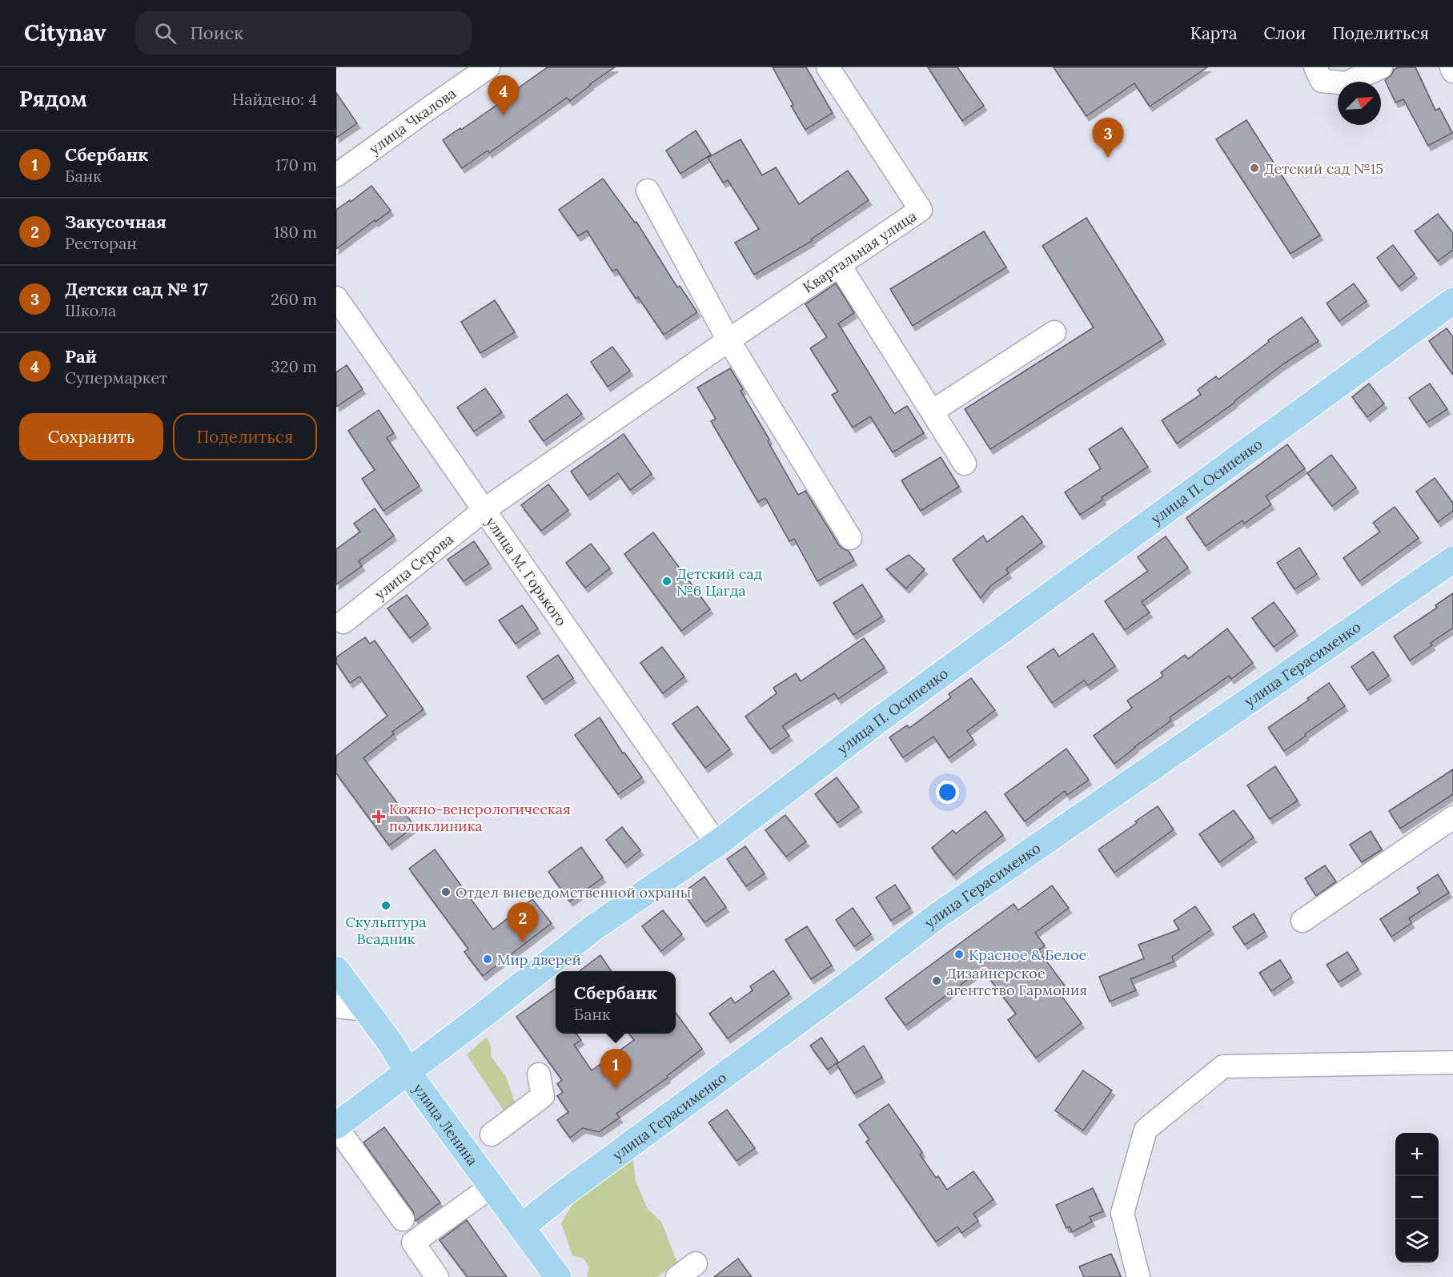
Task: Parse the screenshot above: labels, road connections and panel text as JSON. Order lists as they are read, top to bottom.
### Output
{
  "streets": {
    "main road": ["улица П. Осипенко", "улица Герасименко", "улица Ленина"],
    "street": [
      "улица Чкалова",
      "Квартальная улица",
      "улица Серова",
      "улица М. Горького"
    ]
  },
  "crossings": [
    ["Квартальная улица", "улица Серова"],
    ["Квартальная улица", "улица М. Горького"],
    ["улица П. Осипенко", "улица М. Горького"],
    ["улица П. Осипенко", "улица Ленина"],
    ["улица Серова", "улица М. Горького"],
    ["улица Герасименко", "улица Ленина"]
  ],
  "places": {
    "other": [
      "Детский сад №15",
      "Детский сад №6 Цагда",
      "Отдел вневедомственной охраны",
      "Скульптура Всадник",
      "Красное & Белое",
      "Мир дверей",
      "Дизайнерское агентство Гармония"
    ],
    "health": ["Кожно-венерологическая поликлиника"]
  },
  "north": "top right",
  "page": {
    "header": "Citynav",
    "search": "Поиск",
    "nav": ["Карта", "Слои", "Поделиться"],
    "heading": ["Рядом", "Найдено: 4"],
    "pins": [
      "4",
      "3",
      "2",
      "1"
    ],
    "list": [
      {
        "mark": "1",
        "name": "Сбербанк",
        "note": "Банк",
        "value": "170 m"
      },
      {
        "mark": "2",
        "name": "Закусoчная",
        "note": "Ресторан",
        "value": "180 m"
      },
      {
        "mark": "3",
        "name": "Детски сад № 17",
        "note": "Школа",
        "value": "260 m"
      },
      {
        "mark": "4",
        "name": "Рай",
        "note": "Супермаркет",
        "value": "320 m"
      }
    ],
    "buttons": ["Сохранить", "Поделиться"],
    "popup": ["Сбербанк", "Банк"],
    "map_buttons": ["+", "−"]
  }
}
